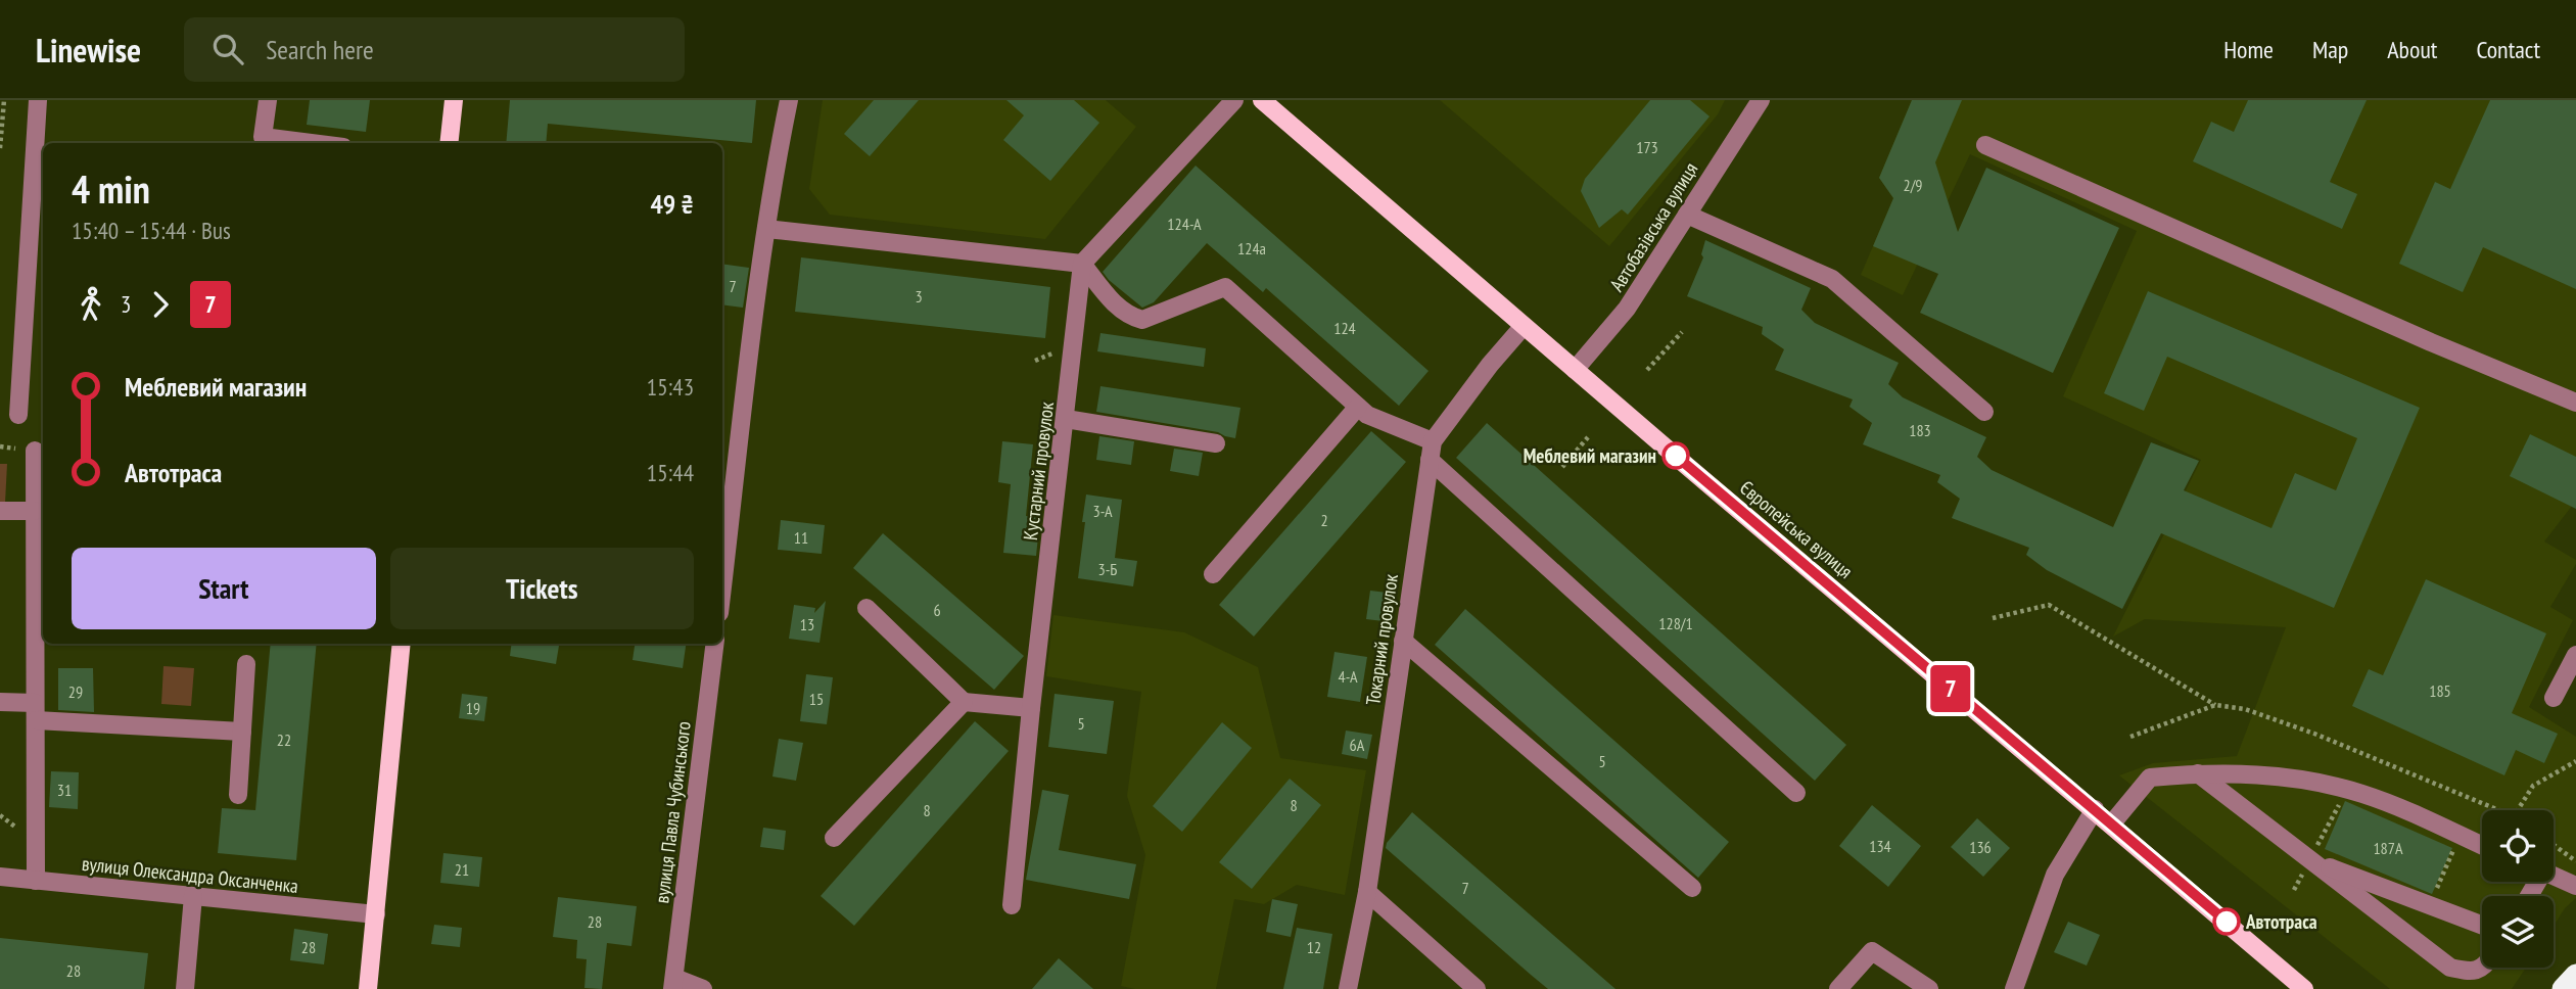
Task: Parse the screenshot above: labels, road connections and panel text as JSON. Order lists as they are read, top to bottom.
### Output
{
  "streets": {
    "main road": ["Європейська вулиця"],
    "street": [
      "Автобазівська вулиця",
      "Кустарний провулок",
      "Токарний провулок",
      "вулиця Павла Чубинського",
      "вулиця Олександра Оксанченка"
    ]
  },
  "crossings": [
    ["Автобазівська вулиця", "Європейська вулиця"],
    ["Європейська вулиця", "Токарний провулок"]
  ],
  "places": ["Меблевий магазин", "Автотраса"],
  "lines": ["bus line 7"],
  "house_numbers": [
    "173",
    "2/9",
    "124-А",
    "124а",
    "7",
    "3",
    "124",
    "183",
    "3-А",
    "2",
    "11",
    "3-Б",
    "6",
    "128/1",
    "13",
    "4-А",
    "185",
    "29",
    "15",
    "19",
    "5",
    "22",
    "6А",
    "5",
    "31",
    "8",
    "8",
    "134",
    "136",
    "187А",
    "21",
    "7",
    "28",
    "28",
    "12",
    "28"
  ],
  "page": {
    "header": "Linewise",
    "search": "Search here",
    "nav": [
      "Home",
      "Map",
      "About",
      "Contact"
    ],
    "on_map": "7",
    "heading": ["4 min", "15:40 – 15:44 · Bus", "49 ₴"],
    "legs": ["3", "7"],
    "list": [
      {
        "name": "Меблевий магазин",
        "value": "15:43"
      },
      {
        "name": "Автотраса",
        "value": "15:44"
      }
    ],
    "buttons": ["Start", "Tickets"]
  }
}
